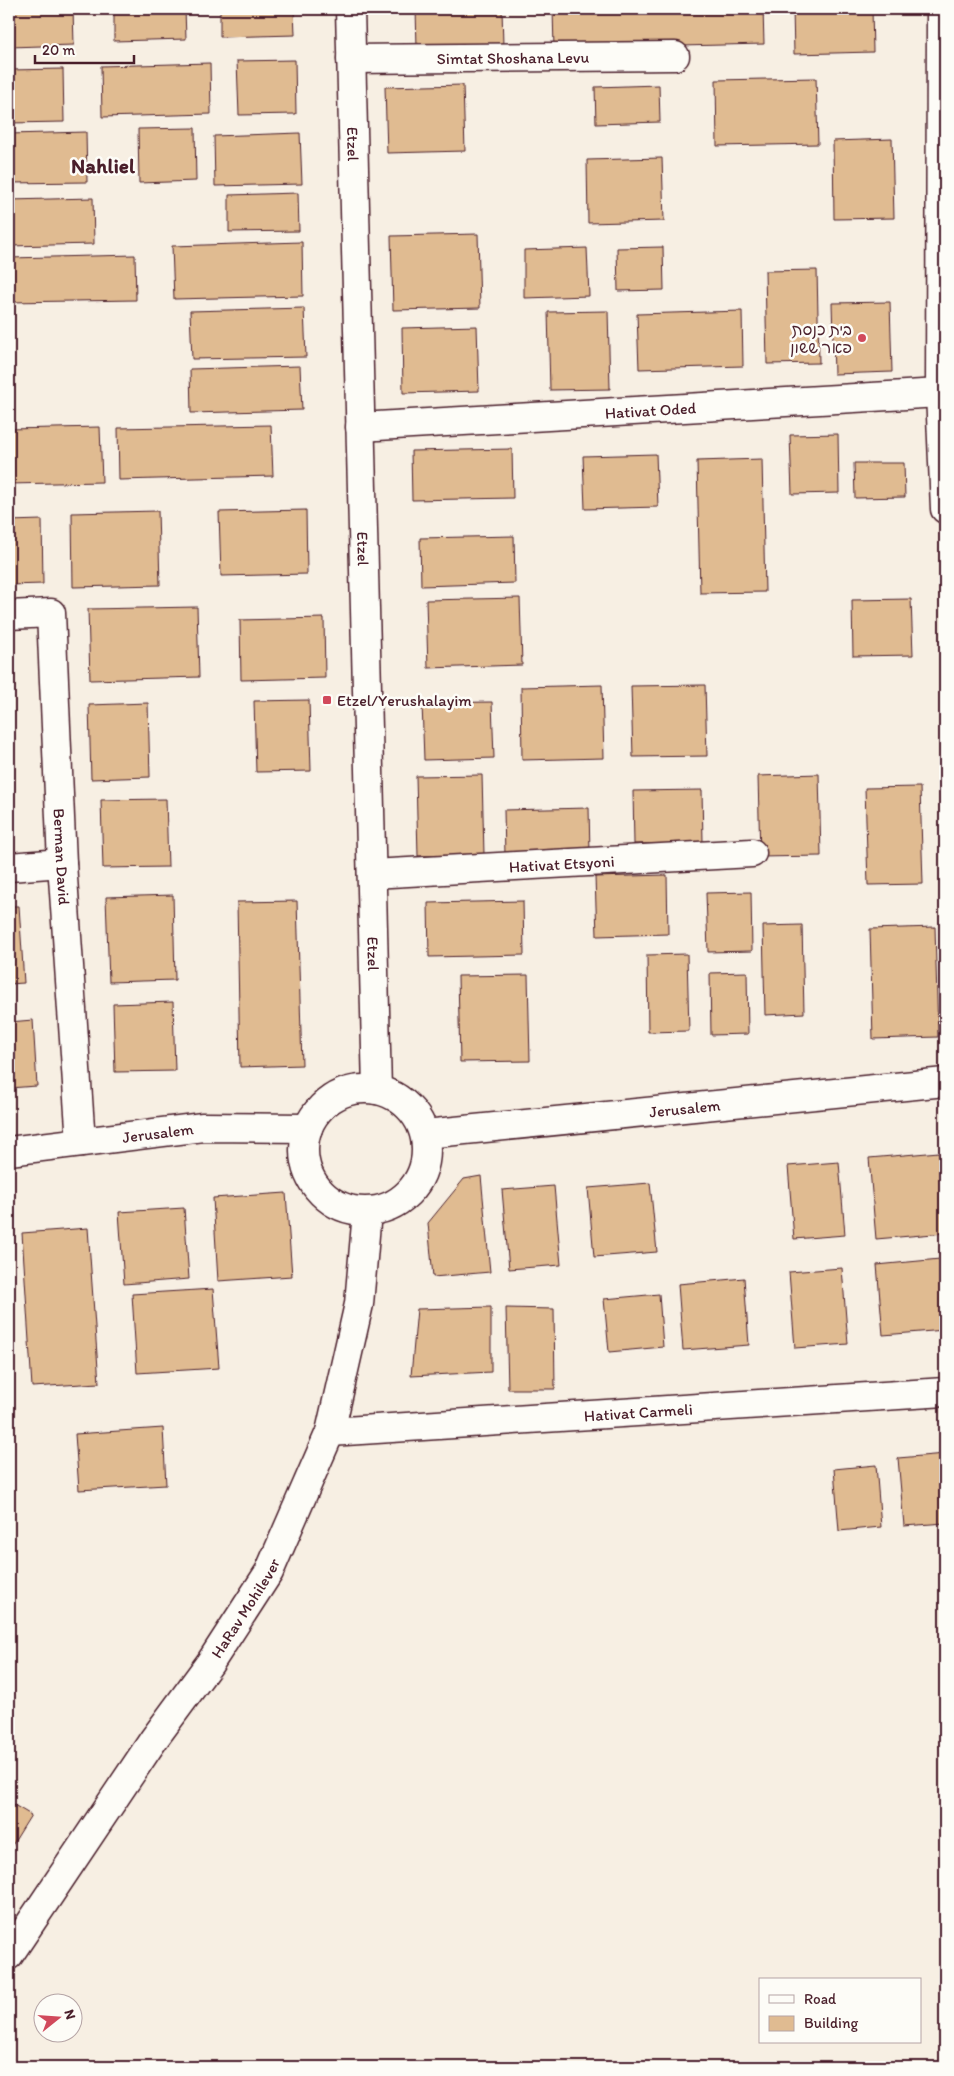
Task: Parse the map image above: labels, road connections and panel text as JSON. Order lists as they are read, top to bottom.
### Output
{
  "streets": {
    "street": [
      "Simtat Shoshana Levu",
      "Etzel",
      "Hativat Oded",
      "Berman David",
      "Hativat Etsyoni",
      "Jerusalem",
      "Hativat Carmeli",
      "HaRav Mohilever"
    ]
  },
  "crossings": [
    ["Simtat Shoshana Levu", "Etzel"],
    ["Etzel", "Hativat Oded"],
    ["Etzel", "Hativat Etsyoni"],
    ["Etzel", "Jerusalem"],
    ["Etzel", "HaRav Mohilever"],
    ["Berman David", "Jerusalem"],
    ["Jerusalem", "HaRav Mohilever"],
    ["Hativat Carmeli", "HaRav Mohilever"]
  ],
  "districts": ["Nahliel"],
  "places": {
    "other": ["בית כנסת פאר ששון"],
    "transit": ["Etzel/Yerushalayim"]
  },
  "legend": ["Road", "Building"],
  "scale_bar": "20 m",
  "north": "right"
}
